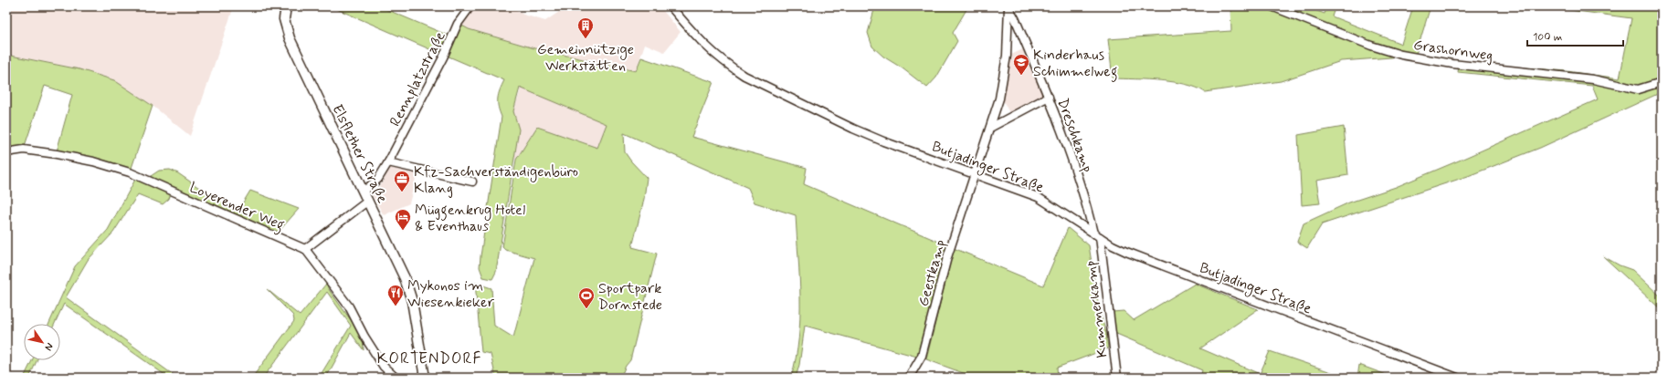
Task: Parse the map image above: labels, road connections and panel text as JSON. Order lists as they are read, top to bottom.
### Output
{
  "streets": {
    "main road": ["Elsflether Straße"],
    "street": [
      "Grashornweg",
      "Rennplatzstraße",
      "Dreschkamp",
      "Butjadinger Straße",
      "Loyerender Weg",
      "Geestkamp",
      "Kummerkamp"
    ]
  },
  "crossings": [
    ["Rennplatzstraße", "Elsflether Straße"],
    ["Dreschkamp", "Butjadinger Straße"],
    ["Dreschkamp", "Geestkamp"],
    ["Dreschkamp", "Kummerkamp"],
    ["Butjadinger Straße", "Geestkamp"],
    ["Butjadinger Straße", "Kummerkamp"]
  ],
  "districts": ["KORTENDORF"],
  "places": {
    "building": ["Gemeinnützige Werkstätten"],
    "school or university": ["Kinderhaus Schimmelweg"],
    "office": ["Kfz-Sachverständigenbüro Klang"],
    "hotel": ["Müggenkrug Hotel & Eventhaus"],
    "restaurant": ["Mykonos im Wiesenkieker"],
    "sports": ["Sportpark Dornstede"]
  },
  "scale_bar": "100 m",
  "north": "bottom right"
}
